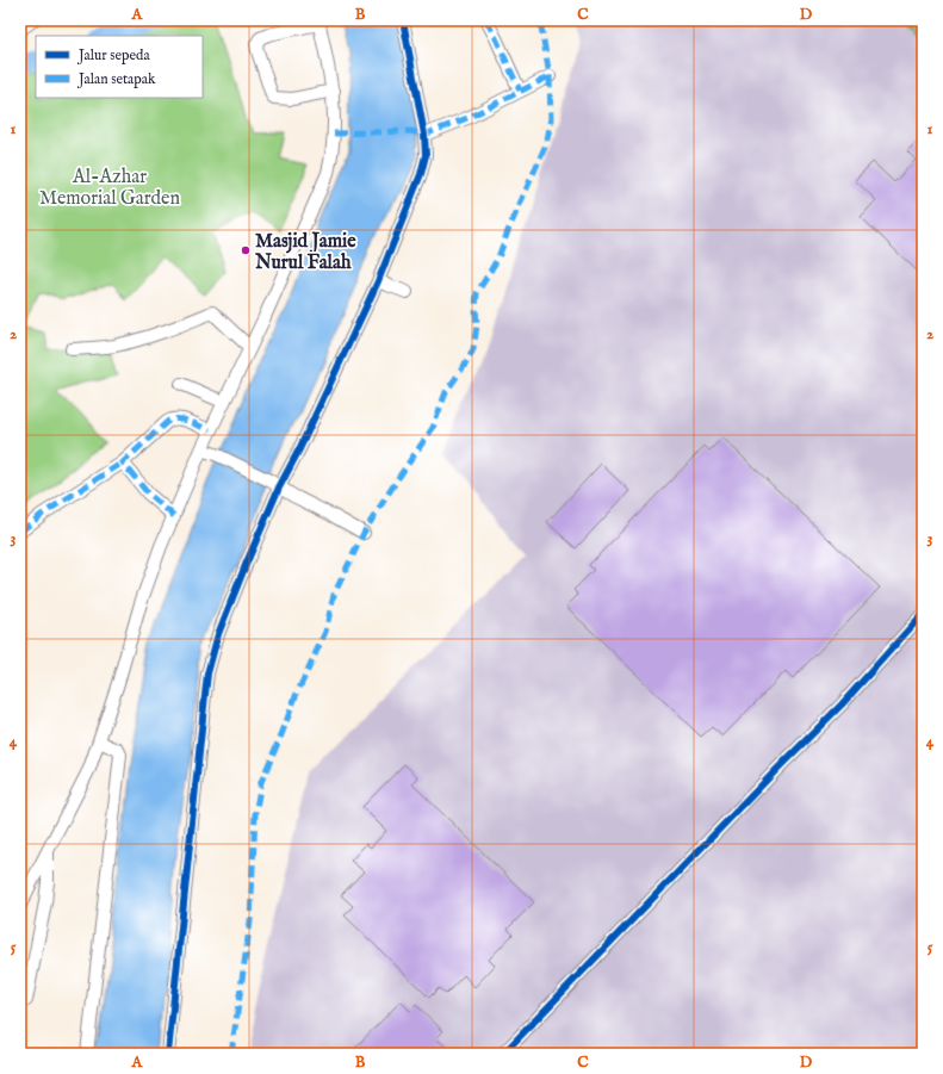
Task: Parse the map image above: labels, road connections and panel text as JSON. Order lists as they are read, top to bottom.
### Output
{
  "parks": ["Al-Azhar Memorial Garden"],
  "places": ["Masjid Jamie Nurul Falah"],
  "legend": ["Jalur sepeda", "Jalan setapak"],
  "grid": {
    "columns": [
      "A",
      "B",
      "C",
      "D"
    ],
    "rows": [
      "1",
      "2",
      "3",
      "4",
      "5"
    ]
  }
}
